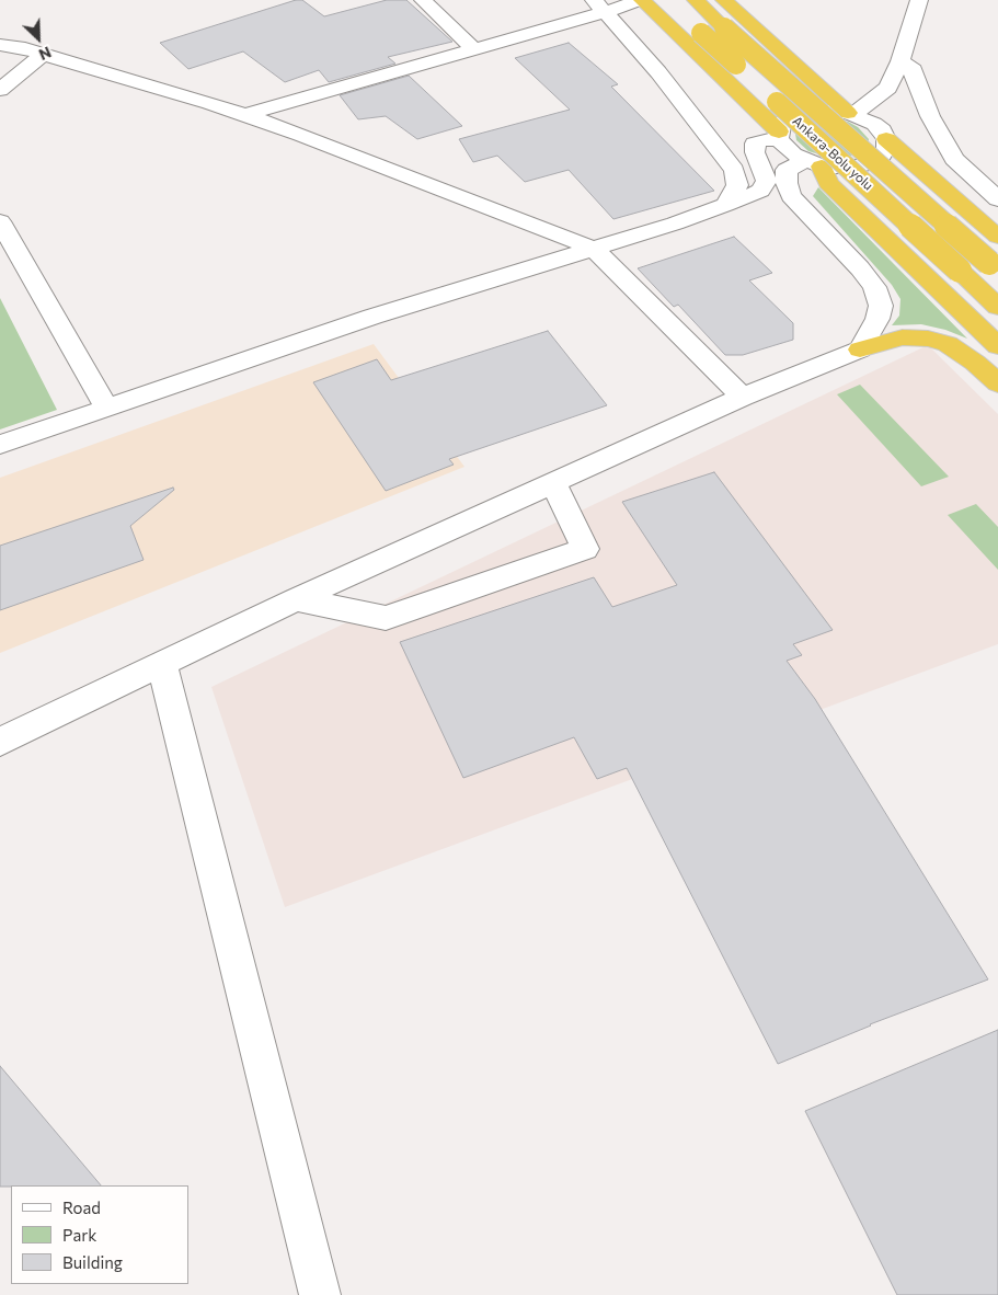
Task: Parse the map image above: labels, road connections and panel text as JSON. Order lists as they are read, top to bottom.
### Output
{
  "streets": {
    "highway": ["Ankara-Bolu yolu"]
  },
  "legend": ["Road", "Park", "Building"],
  "north": "bottom right"
}
